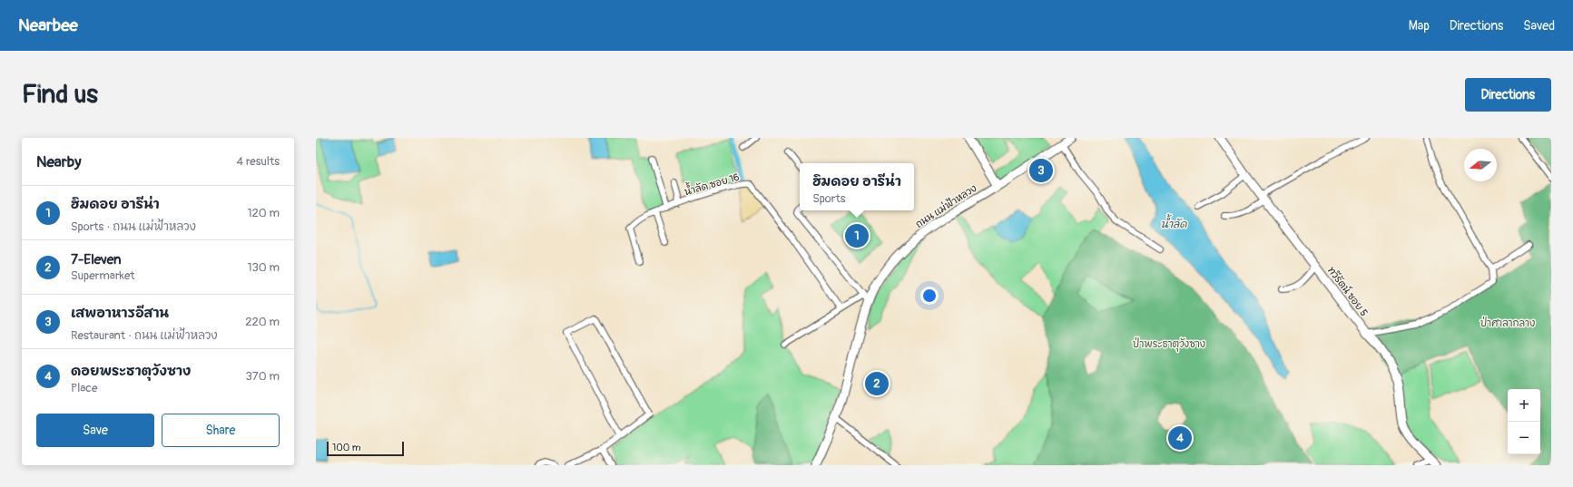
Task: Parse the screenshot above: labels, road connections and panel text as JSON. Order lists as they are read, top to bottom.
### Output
{
  "streets": {
    "street": ["น้ำลัด ซอย 16", "ถนน แม่ฟ้าหลวง", "ทวีรัตน์ ซอย 5"]
  },
  "water": ["น้ำลัด"],
  "parks": ["ป่าศาลากลาง", "ป่าพระธาตุวังซาง"],
  "scale_bar": "100 m",
  "north": "left",
  "page": {
    "header": "Nearbee",
    "nav": ["Map", "Directions", "Saved"],
    "buttons": [
      "Directions",
      ["Save", "Share"]
    ],
    "title": "Find us",
    "heading": ["Nearby", "4 results"],
    "pins": [
      "3",
      "1",
      "2",
      "4"
    ],
    "popup": ["ฮิมดอย อารีน่า", "Sports"],
    "list": [
      {
        "mark": "1",
        "name": "ฮิมดอย อารีน่า",
        "note": "Sports · ถนน แม่ฟ้าหลวง",
        "value": "120 m"
      },
      {
        "mark": "2",
        "name": "7-Eleven",
        "note": "Supermarket",
        "value": "130 m"
      },
      {
        "mark": "3",
        "name": "เสพอาหารอีสาน",
        "note": "Restaurant · ถนน แม่ฟ้าหลวง",
        "value": "220 m"
      },
      {
        "mark": "4",
        "name": "ดอยพระธาตุวังซาง",
        "note": "Place",
        "value": "370 m"
      }
    ],
    "map_buttons": ["+", "−"],
    "scale": "100 m"
  }
}
